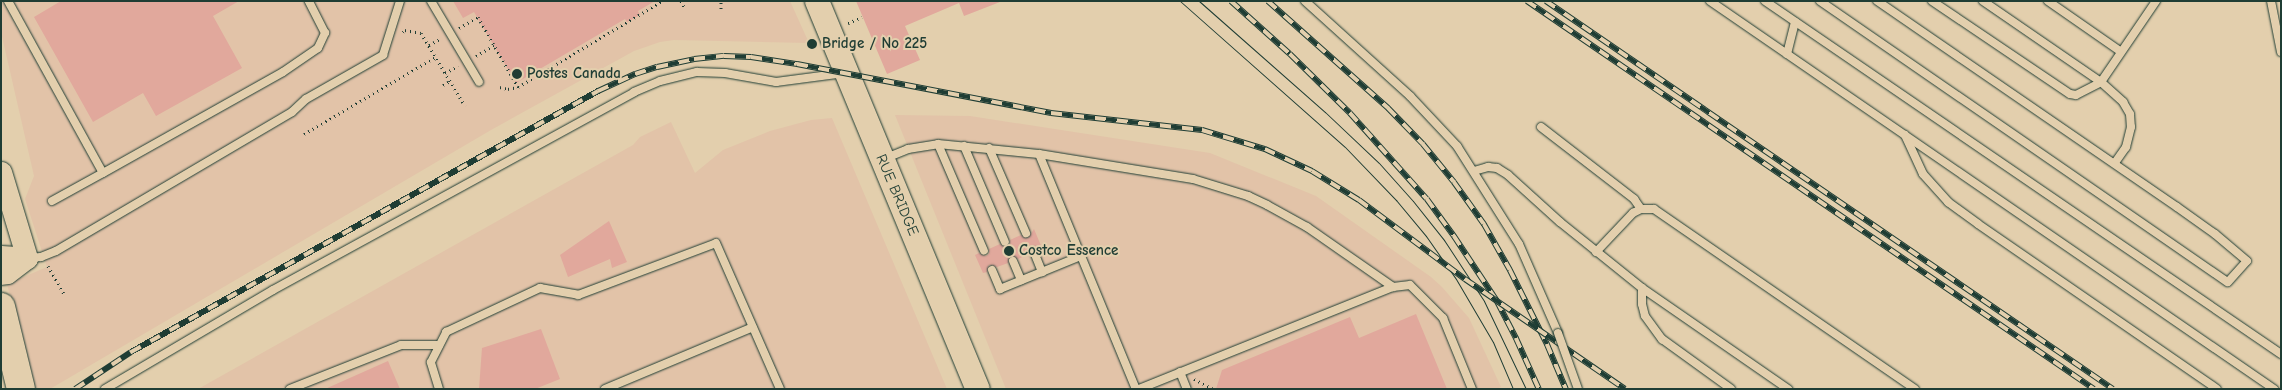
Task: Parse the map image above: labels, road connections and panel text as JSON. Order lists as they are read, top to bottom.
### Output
{
  "streets": {
    "main road": ["RUE BRIDGE"]
  },
  "places": ["Bridge / No 225", "Postes Canada", "Costco Essence"]
}
